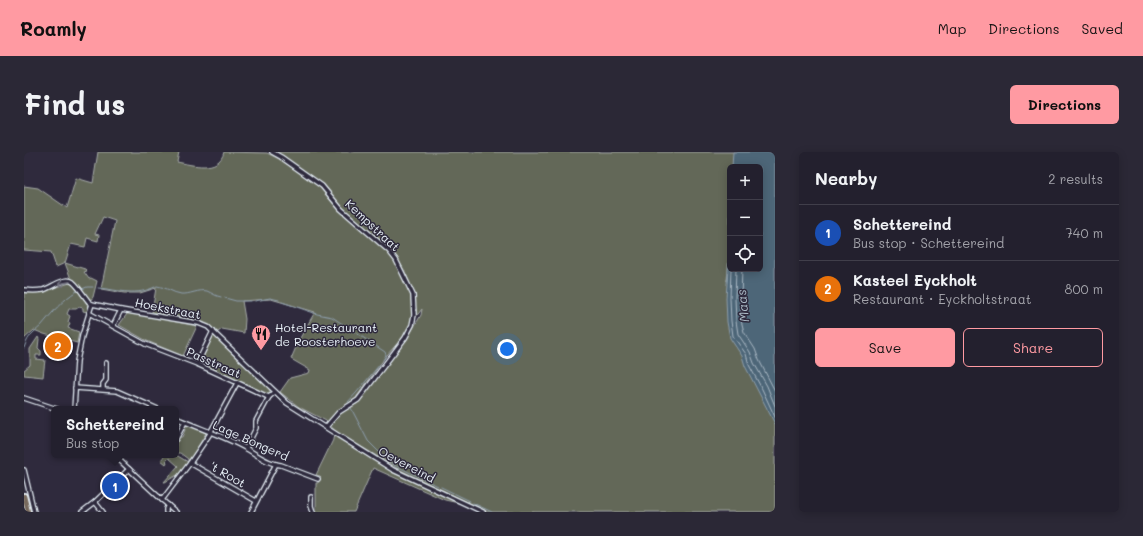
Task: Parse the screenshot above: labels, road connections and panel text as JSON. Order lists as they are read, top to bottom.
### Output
{
  "streets": {
    "street": [
      "Kempstraat",
      "Hoekstraat",
      "Passtraat",
      "Lage Bongerd",
      "Oevereind",
      "'t Root"
    ]
  },
  "crossings": [
    ["Kempstraat", "Oevereind"],
    ["Hoekstraat", "Passtraat"]
  ],
  "water": ["Maas"],
  "places": {
    "restaurant": ["Hotel-Restaurant de Roosterhoeve"]
  },
  "page": {
    "header": "Roamly",
    "nav": ["Map", "Directions", "Saved"],
    "buttons": [
      "Directions",
      ["Save", "Share"]
    ],
    "title": "Find us",
    "heading": ["Nearby", "2 results"],
    "map_buttons": ["+", "−"],
    "list": [
      {
        "mark": "1",
        "name": "Schettereind",
        "note": "Bus stop · Schettereind",
        "value": "740 m"
      },
      {
        "mark": "2",
        "name": "Kasteel Eyckholt",
        "note": "Restaurant · Eyckholtstraat",
        "value": "800 m"
      }
    ],
    "pins": ["2", "1"],
    "popup": ["Schettereind", "Bus stop"]
  }
}
